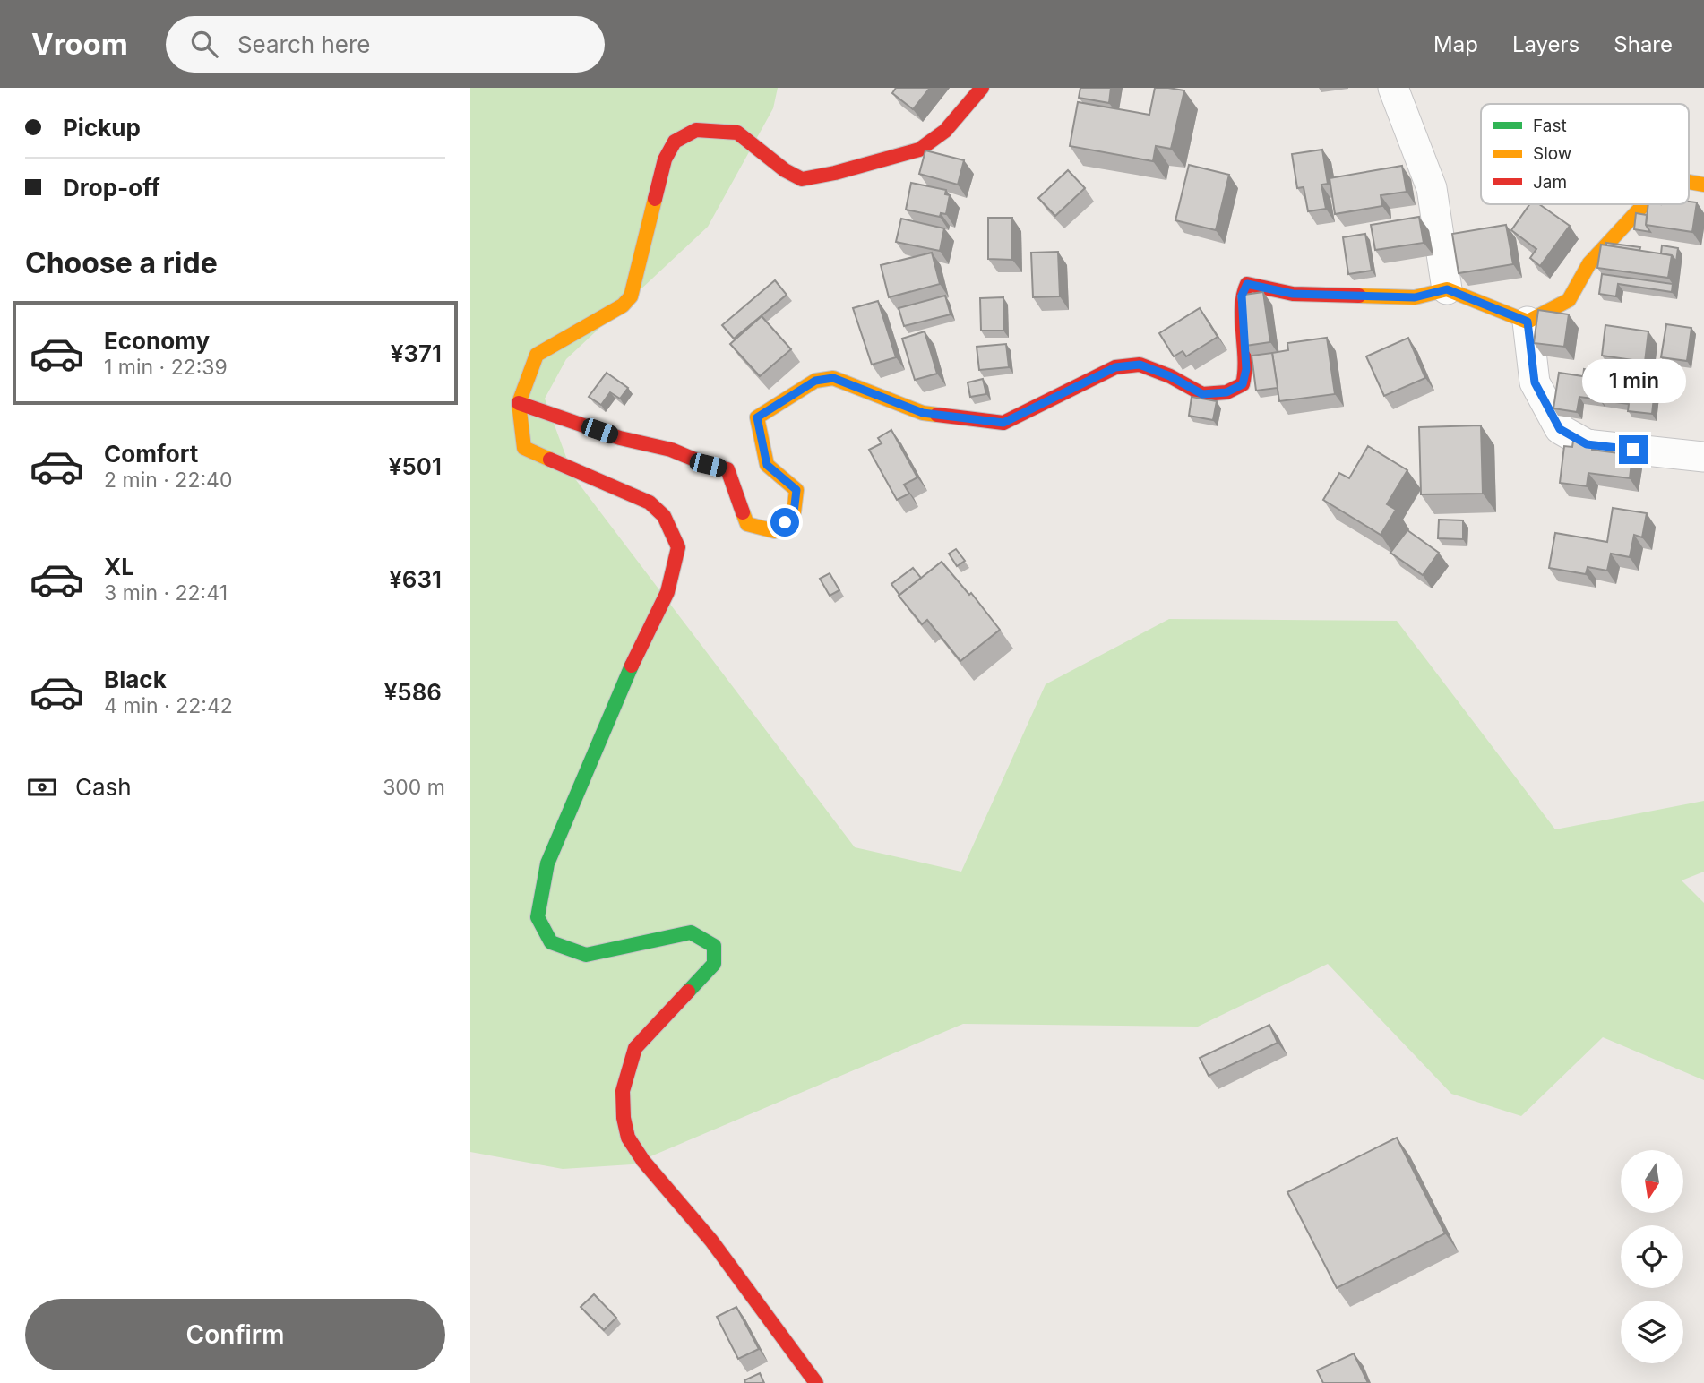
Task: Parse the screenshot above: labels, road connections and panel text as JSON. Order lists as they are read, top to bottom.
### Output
{
  "legend": ["Fast", "Slow", "Jam"],
  "north": "bottom",
  "page": {
    "header": "Vroom",
    "search": "Search here",
    "nav": ["Map", "Layers", "Share"],
    "banner": ["Pickup", "Drop-off"],
    "heading": "Choose a ride",
    "list": [
      {
        "name": "Economy",
        "note": "1 min · 22:39",
        "value": "¥371"
      },
      {
        "name": "Comfort",
        "note": "2 min · 22:40",
        "value": "¥501"
      },
      {
        "name": "XL",
        "note": "3 min · 22:41",
        "value": "¥631"
      },
      {
        "name": "Black",
        "note": "4 min · 22:42",
        "value": "¥586"
      }
    ],
    "bubble": "1 min",
    "pay": ["Cash", "300 m"],
    "buttons": "Confirm"
  }
}
